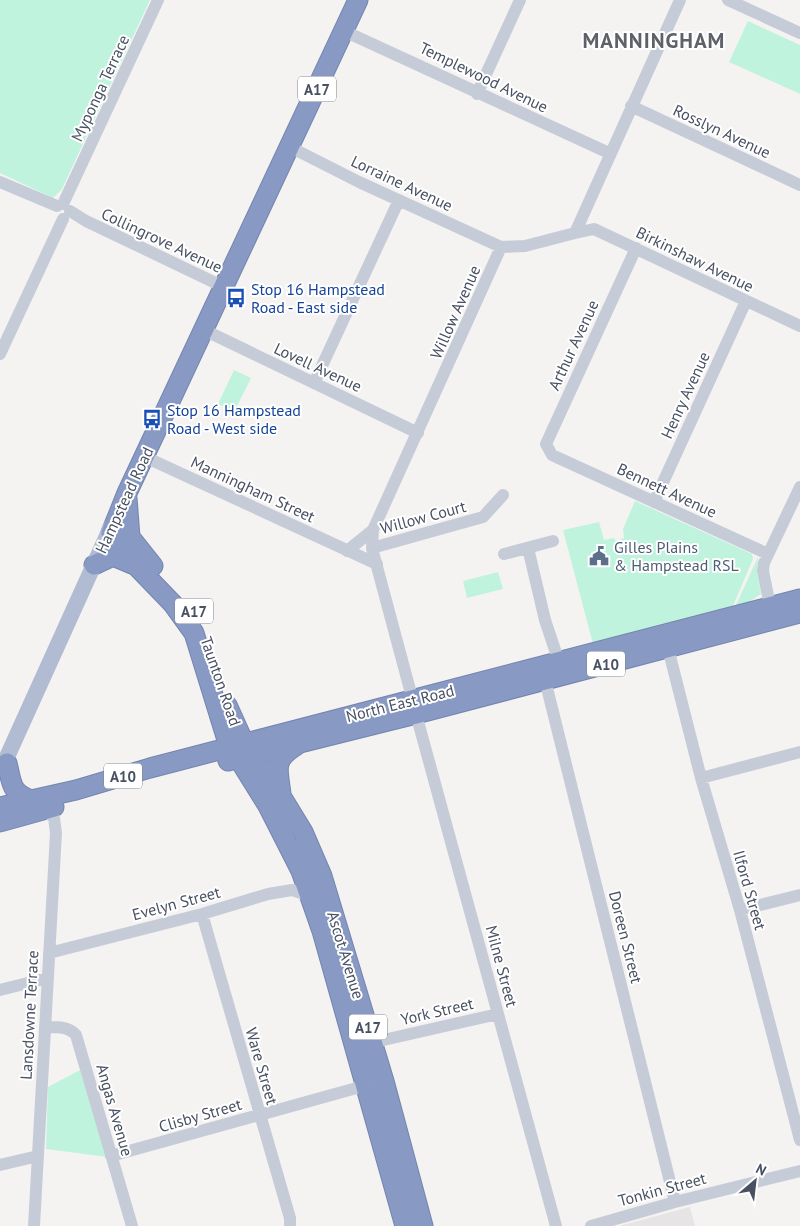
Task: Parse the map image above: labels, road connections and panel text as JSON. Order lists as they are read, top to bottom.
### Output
{
  "streets": {
    "highway": [
      "A17",
      "Hampstead Road",
      "A10",
      "Taunton Road",
      "North East Road",
      "Ascot Avenue"
    ],
    "street": [
      "Templewood Avenue",
      "Myponga Terrace",
      "Rosslyn Avenue",
      "Lorraine Avenue",
      "Collingrove Avenue",
      "Birkinshaw Avenue",
      "Willow Avenue",
      "Arthur Avenue",
      "Lovell Avenue",
      "Henry Avenue",
      "Manningham Street",
      "Bennett Avenue",
      "Willow Court",
      "Ilford Street",
      "Evelyn Street",
      "Doreen Street",
      "Milne Street",
      "York Street",
      "Lansdowne Terrace",
      "Ware Street",
      "Angas Avenue",
      "Clisby Street",
      "Tonkin Street"
    ]
  },
  "crossings": [
    ["Templewood Avenue", "Hampstead Road"],
    ["Myponga Terrace", "Collingrove Avenue"],
    ["Lorraine Avenue", "Willow Avenue"],
    ["Lorraine Avenue", "Hampstead Road"],
    ["Collingrove Avenue", "Hampstead Road"],
    ["Birkinshaw Avenue", "Arthur Avenue"],
    ["Birkinshaw Avenue", "Henry Avenue"],
    ["Willow Avenue", "Lovell Avenue"],
    ["Willow Avenue", "Manningham Street"],
    ["Willow Avenue", "Willow Court"],
    ["Willow Avenue", "North East Road"],
    ["Willow Avenue", "Milne Street"],
    ["Arthur Avenue", "Bennett Avenue"],
    ["Lovell Avenue", "Hampstead Road"],
    ["Henry Avenue", "Bennett Avenue"],
    ["Manningham Street", "Hampstead Road"],
    ["Hampstead Road", "Taunton Road"],
    ["Taunton Road", "North East Road"],
    ["Taunton Road", "Ascot Avenue"],
    ["North East Road", "Ilford Street"],
    ["North East Road", "Doreen Street"],
    ["North East Road", "Ascot Avenue"],
    ["North East Road", "Milne Street"],
    ["North East Road", "Lansdowne Terrace"],
    ["Evelyn Street", "Ascot Avenue"],
    ["Evelyn Street", "Lansdowne Terrace"],
    ["Evelyn Street", "Ware Street"],
    ["Doreen Street", "Tonkin Street"],
    ["Ascot Avenue", "York Street"],
    ["Ascot Avenue", "Clisby Street"],
    ["Milne Street", "York Street"],
    ["Lansdowne Terrace", "Angas Avenue"],
    ["Ware Street", "Clisby Street"],
    ["Angas Avenue", "Clisby Street"]
  ],
  "districts": ["MANNINGHAM"],
  "places": {
    "bus stop": ["Stop 16 Hampstead Road - East side", "Stop 16 Hampstead Road - West side"],
    "public building": ["Gilles Plains & Hampstead RSL"]
  },
  "north": "top right"
}
